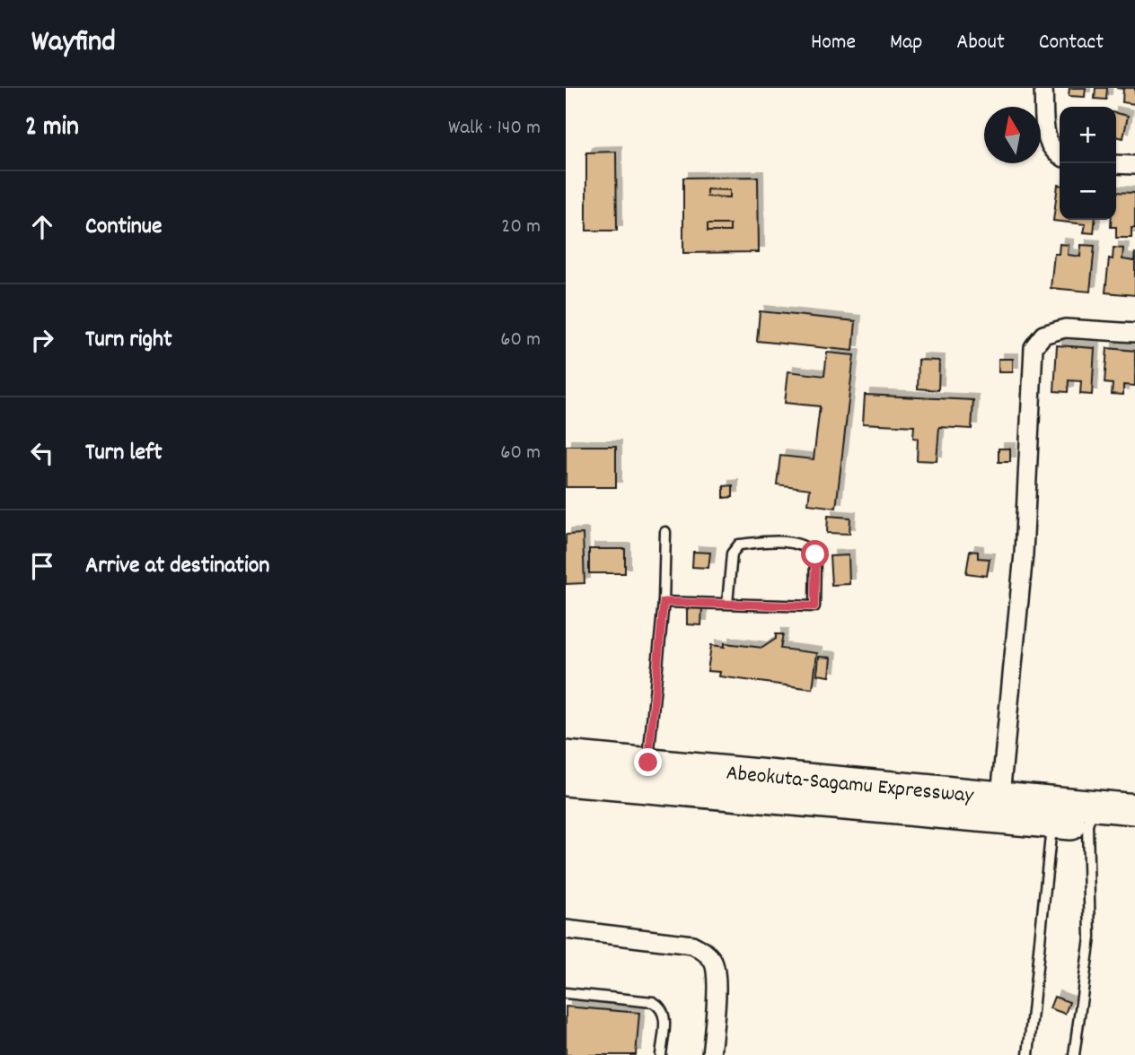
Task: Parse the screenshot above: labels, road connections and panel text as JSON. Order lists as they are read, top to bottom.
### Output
{
  "streets": {
    "highway": ["Abeokuta-Sagamu Expressway"]
  },
  "north": "top",
  "page": {
    "header": "Wayfind",
    "nav": [
      "Home",
      "Map",
      "About",
      "Contact"
    ],
    "heading": ["2 min", "Walk · 140 m"],
    "map_buttons": ["+", "−"],
    "list": [
      ["Continue", "20 m"],
      ["Turn right", "60 m"],
      ["Turn left", "60 m"],
      "Arrive at destination"
    ]
  }
}
